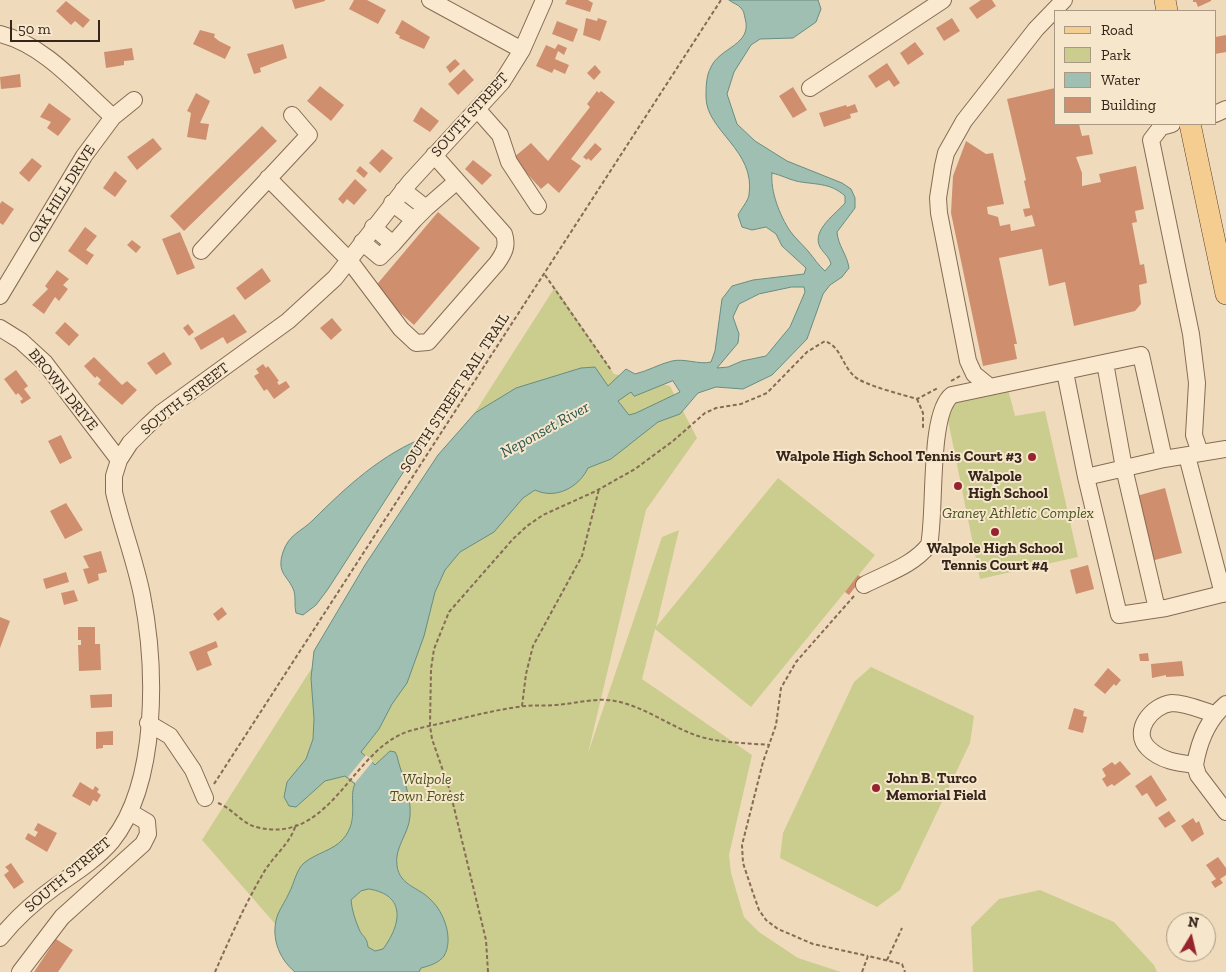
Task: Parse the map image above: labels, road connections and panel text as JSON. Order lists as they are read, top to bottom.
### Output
{
  "streets": {
    "street": ["SOUTH STREET", "OAK HILL DRIVE", "BROWN DRIVE"],
    "path": ["SOUTH STREET RAIL TRAIL"]
  },
  "crossings": [
    ["SOUTH STREET", "BROWN DRIVE"]
  ],
  "water": ["Neponset River"],
  "parks": ["Graney Athletic Complex", "Walpole Town Forest"],
  "places": [
    "Walpole High School Tennis Court #3",
    "Walpole High School",
    "Walpole High School Tennis Court #4",
    "John B. Turco Memorial Field"
  ],
  "legend": [
    "Road",
    "Park",
    "Water",
    "Building"
  ],
  "scale_bar": "50 m",
  "north": "top"
}
